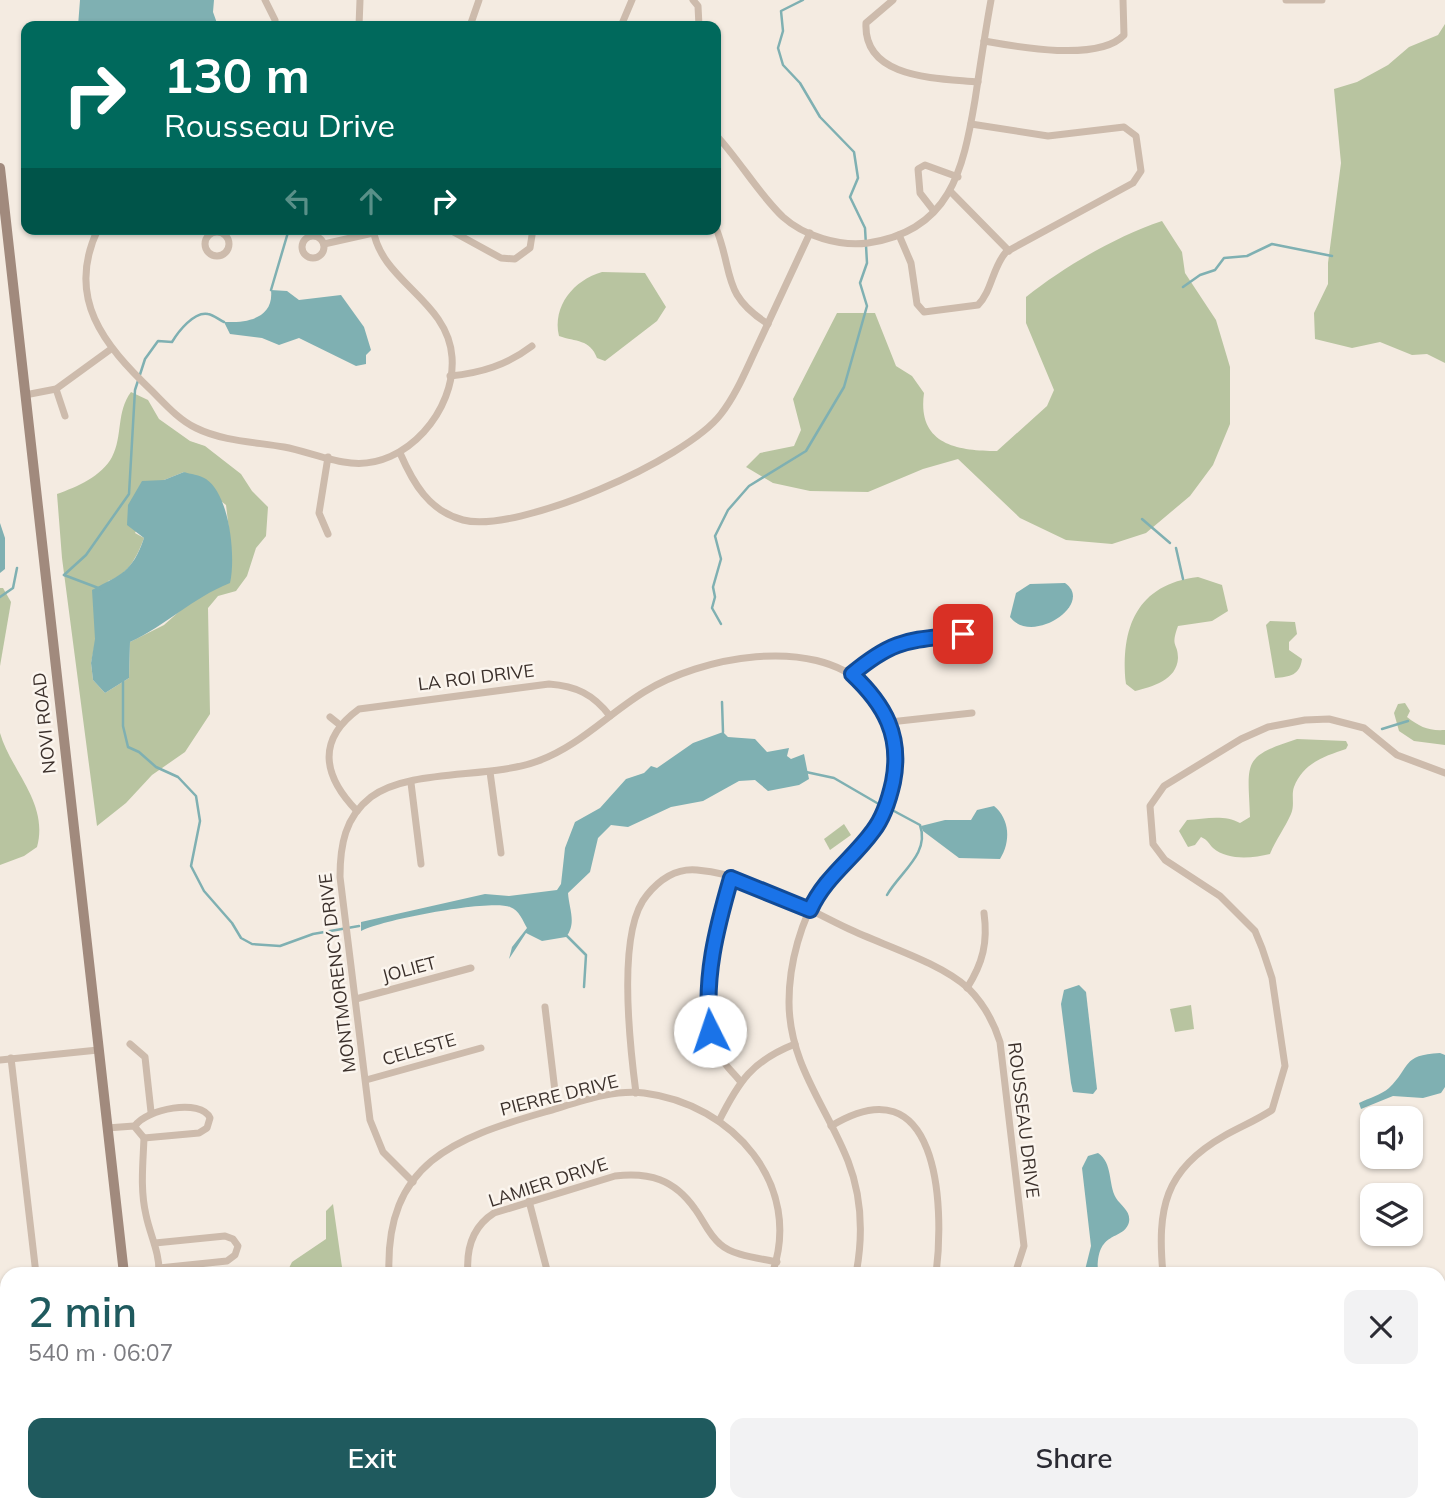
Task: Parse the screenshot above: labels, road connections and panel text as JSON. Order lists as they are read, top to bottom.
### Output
{
  "streets": {
    "main road": ["NOVI ROAD"],
    "street": [
      "LA ROI DRIVE",
      "JOLIET",
      "MONTMORENCY DRIVE",
      "CELESTE",
      "PIERRE DRIVE",
      "ROUSSEAU DRIVE",
      "LAMIER DRIVE"
    ]
  },
  "crossings": [
    ["JOLIET", "MONTMORENCY DRIVE"],
    ["MONTMORENCY DRIVE", "CELESTE"],
    ["MONTMORENCY DRIVE", "PIERRE DRIVE"],
    ["PIERRE DRIVE", "ROUSSEAU DRIVE"],
    ["PIERRE DRIVE", "LAMIER DRIVE"]
  ],
  "page": {
    "turn": ["130 m", "Rousseau Drive"],
    "heading": ["2 min", "540 m · 06:07"],
    "buttons": ["Exit", "Share"]
  }
}
